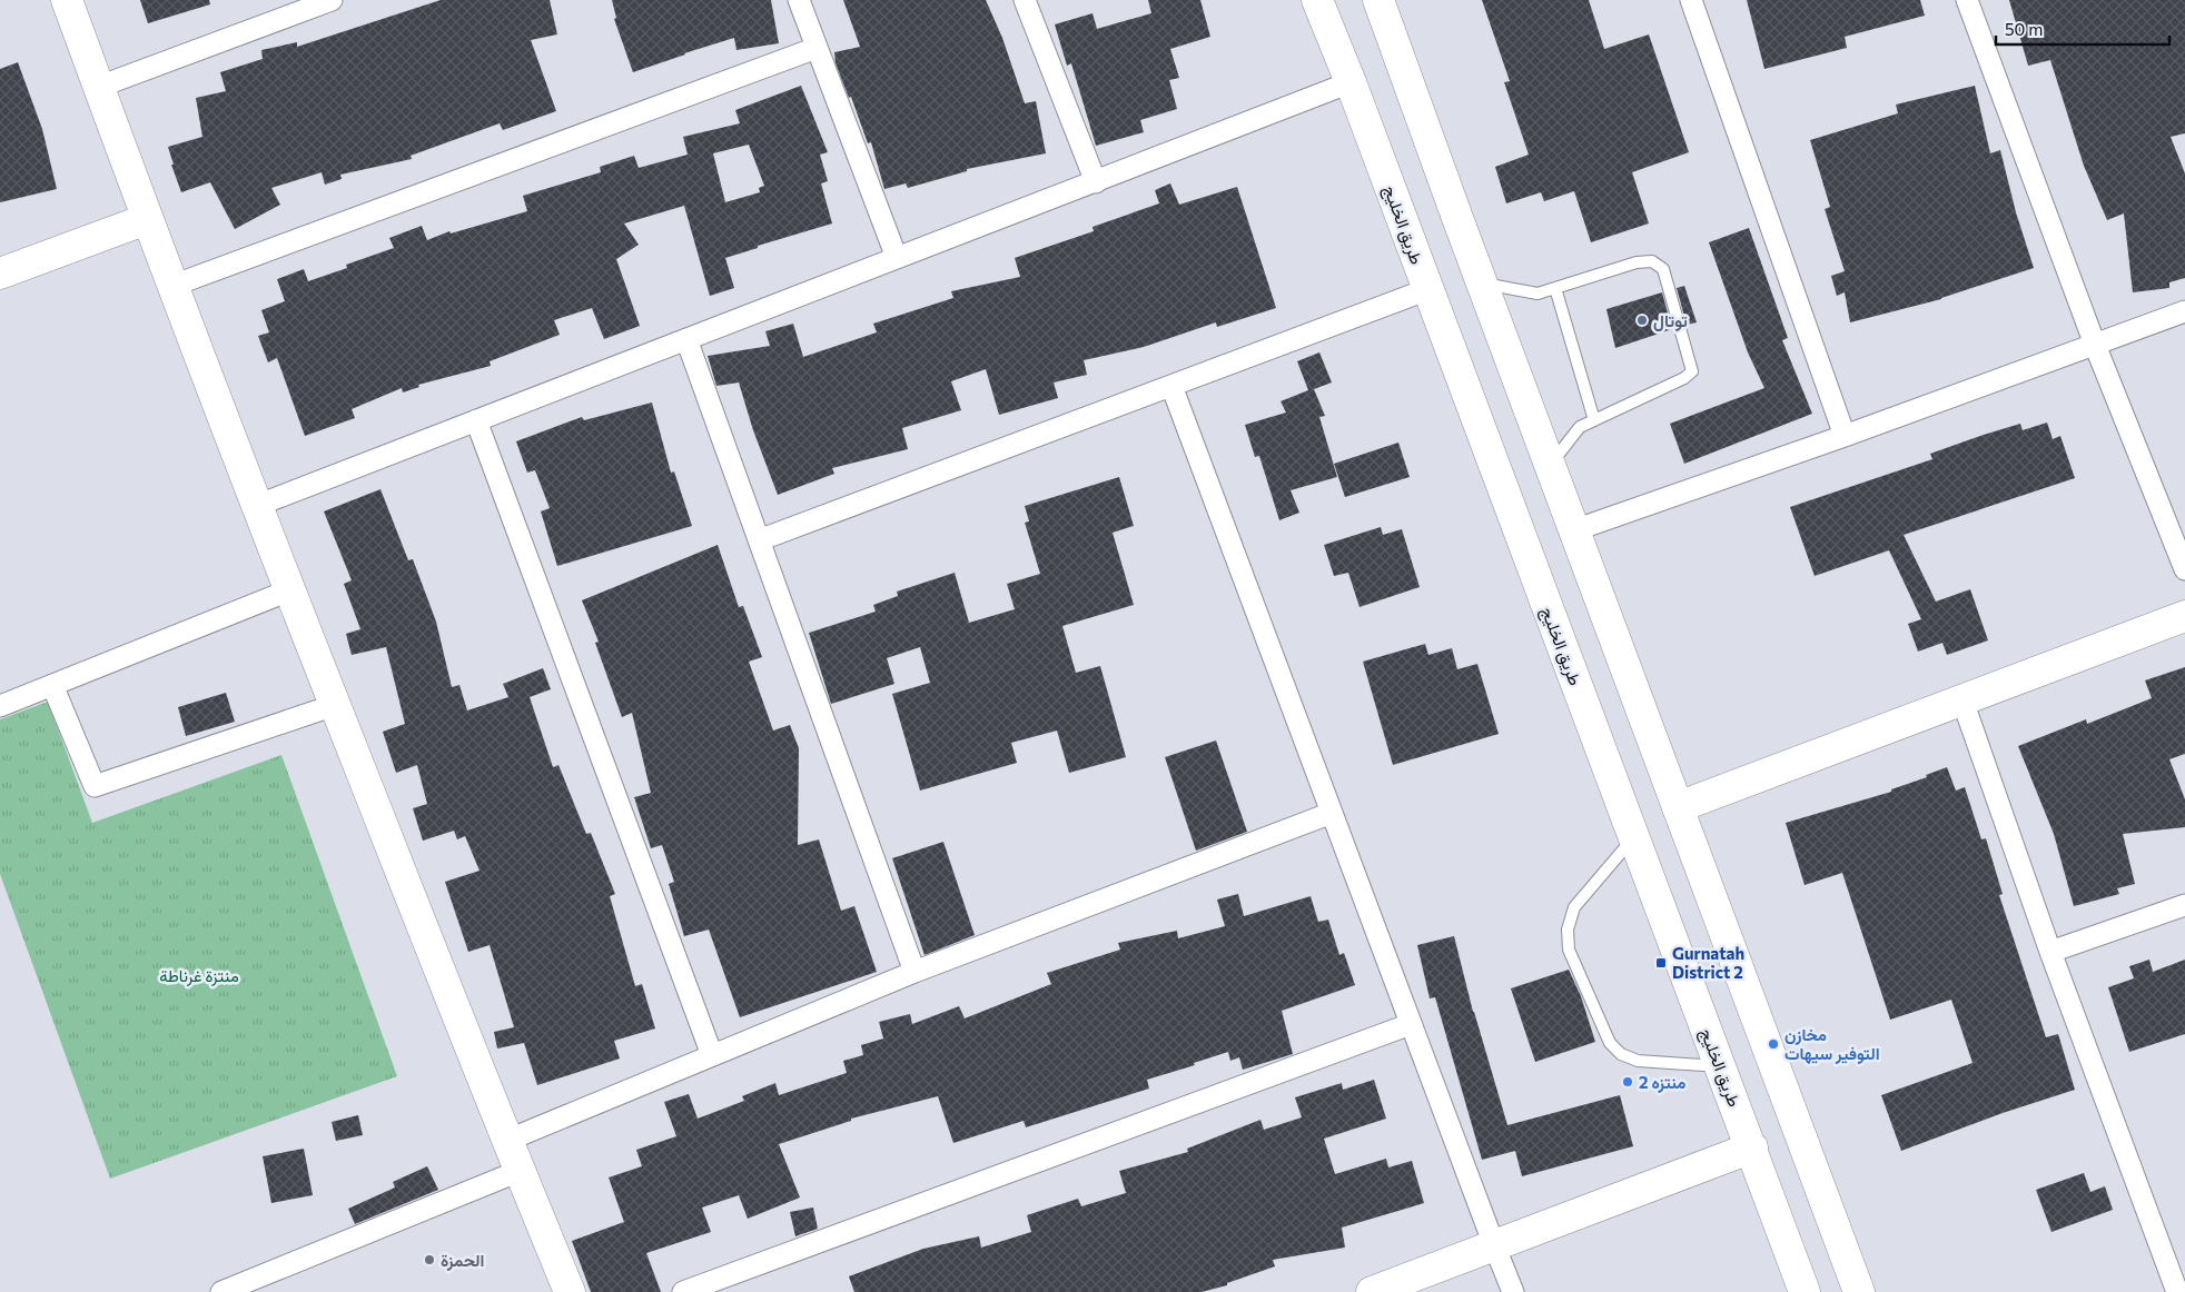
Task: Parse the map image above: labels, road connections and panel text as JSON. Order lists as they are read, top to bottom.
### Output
{
  "streets": {
    "main road": ["طريق الخليج"]
  },
  "parks": ["منتزة غرناطة"],
  "places": {
    "other": [
      "توتال",
      "مخازن التوفير سيهات",
      "منتزه 2",
      "الحمزة"
    ],
    "transit": ["Gurnatah District 2"]
  },
  "scale_bar": "50 m"
}
